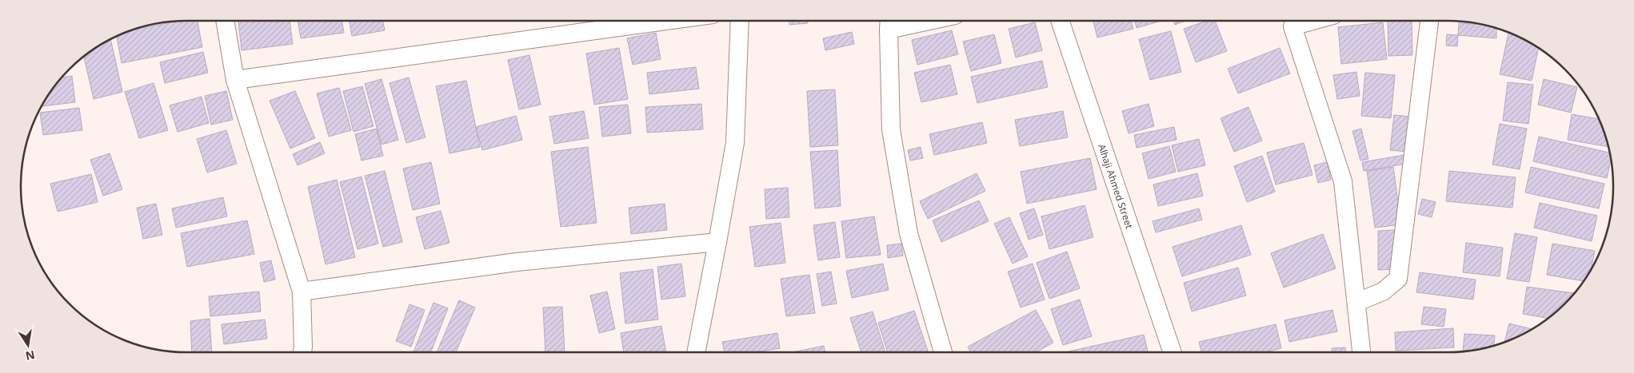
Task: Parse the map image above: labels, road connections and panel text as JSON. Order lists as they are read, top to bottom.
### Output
{
  "streets": {
    "street": ["Alhaji Ahmed Street"]
  },
  "north": "bottom"
}
